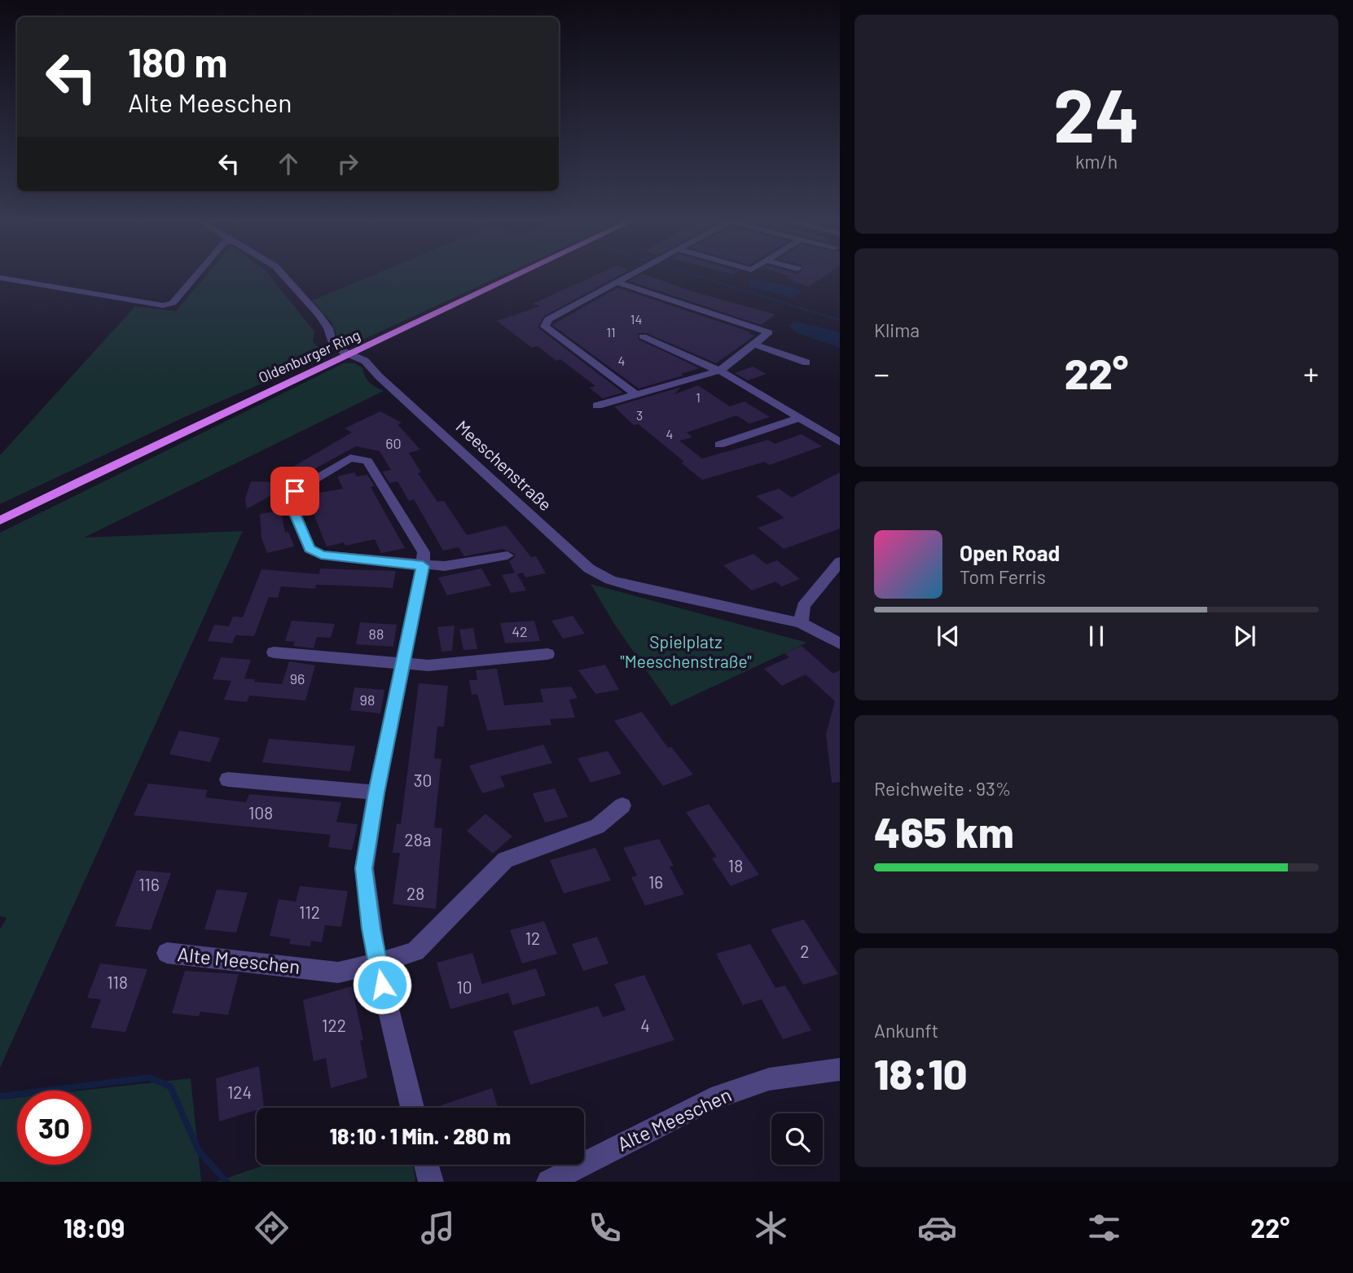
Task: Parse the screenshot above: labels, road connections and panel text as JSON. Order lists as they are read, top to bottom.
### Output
{
  "streets": {
    "main road": ["Oldenburger Ring"],
    "street": ["Meeschenstraße", "Alte Meeschen"]
  },
  "crossings": [
    ["Oldenburger Ring", "Meeschenstraße"]
  ],
  "parks": ["Spielplatz \"Meeschenstraße\""],
  "house_numbers": [
    "14",
    "11",
    "4",
    "1",
    "3",
    "4",
    "60",
    "42",
    "88",
    "96",
    "98",
    "30",
    "108",
    "28a",
    "18",
    "16",
    "116",
    "28",
    "112",
    "12",
    "2",
    "118",
    "10",
    "122",
    "4",
    "124"
  ],
  "page": {
    "tile": [
      ["24", "km/h"],
      "Klima",
      ["Reichweite · 93%", "465 km"],
      ["Ankunft", "18:10"]
    ],
    "turn": ["180 m", "Alte Meeschen"],
    "heat": ["−", "22°", "+"],
    "song": ["Open Road", "Tom Ferris"],
    "limit": "30",
    "trip": "18:10 · 1 Min. · 280 m",
    "tabs": ["18:09", "22°"]
  }
}
